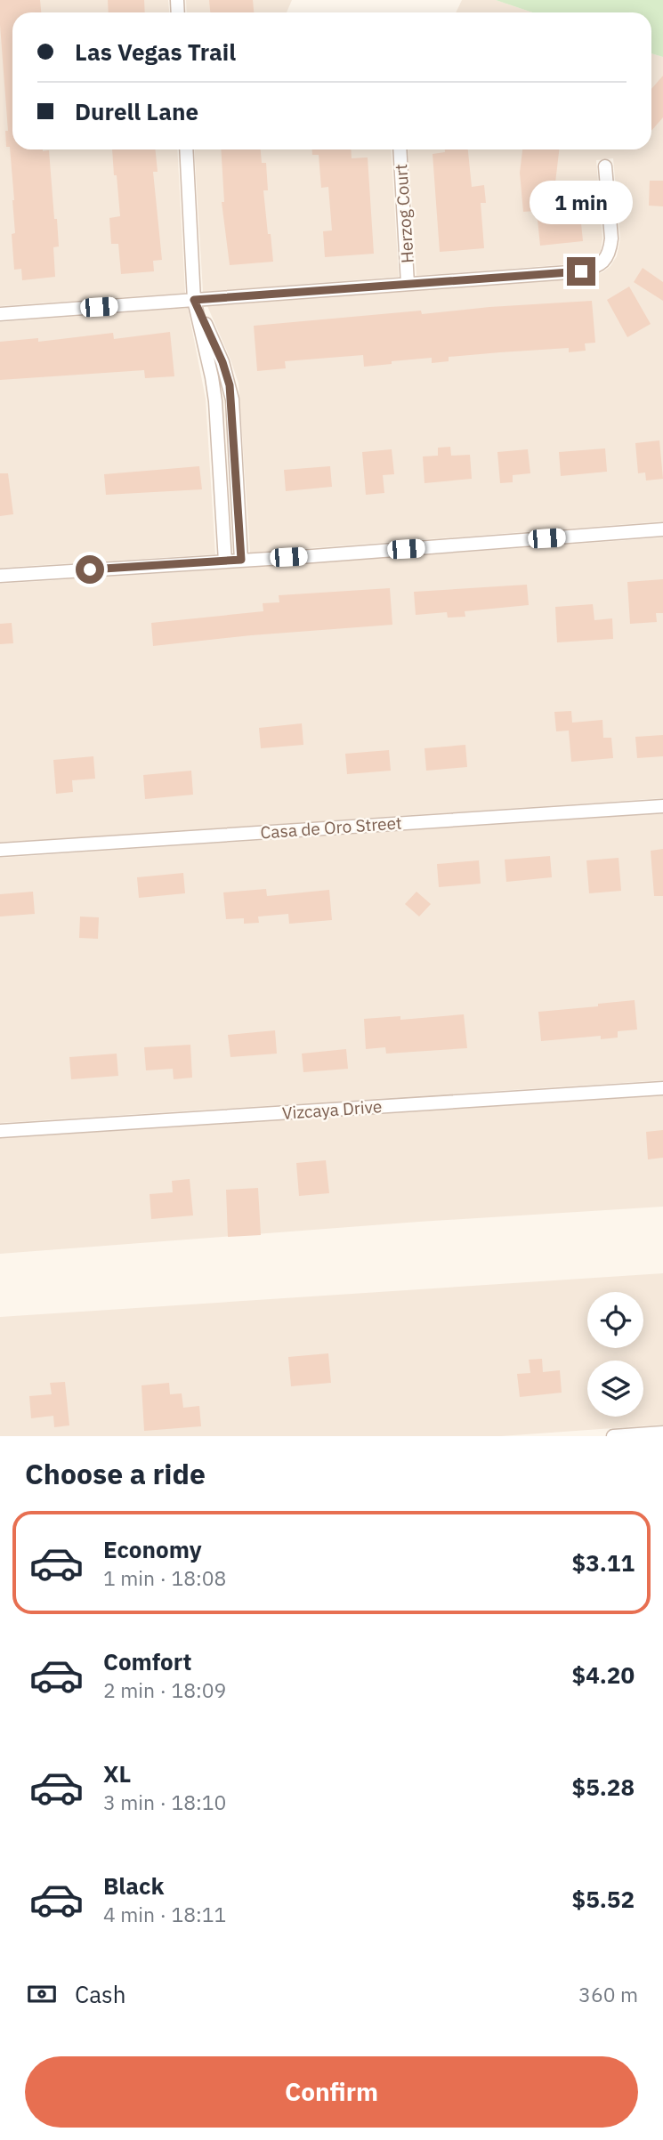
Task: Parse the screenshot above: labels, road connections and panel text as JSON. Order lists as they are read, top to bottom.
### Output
{
  "streets": {
    "street": ["Herzog Court", "Casa de Oro Street", "Vizcaya Drive"]
  },
  "page": {
    "banner": ["Las Vegas Trail", "Durell Lane"],
    "bubble": "1 min",
    "heading": "Choose a ride",
    "list": [
      {
        "name": "Economy",
        "note": "1 min · 18:08",
        "value": "$3.11"
      },
      {
        "name": "Comfort",
        "note": "2 min · 18:09",
        "value": "$4.20"
      },
      {
        "name": "XL",
        "note": "3 min · 18:10",
        "value": "$5.28"
      },
      {
        "name": "Black",
        "note": "4 min · 18:11",
        "value": "$5.52"
      }
    ],
    "pay": ["Cash", "360 m"],
    "buttons": "Confirm"
  }
}
